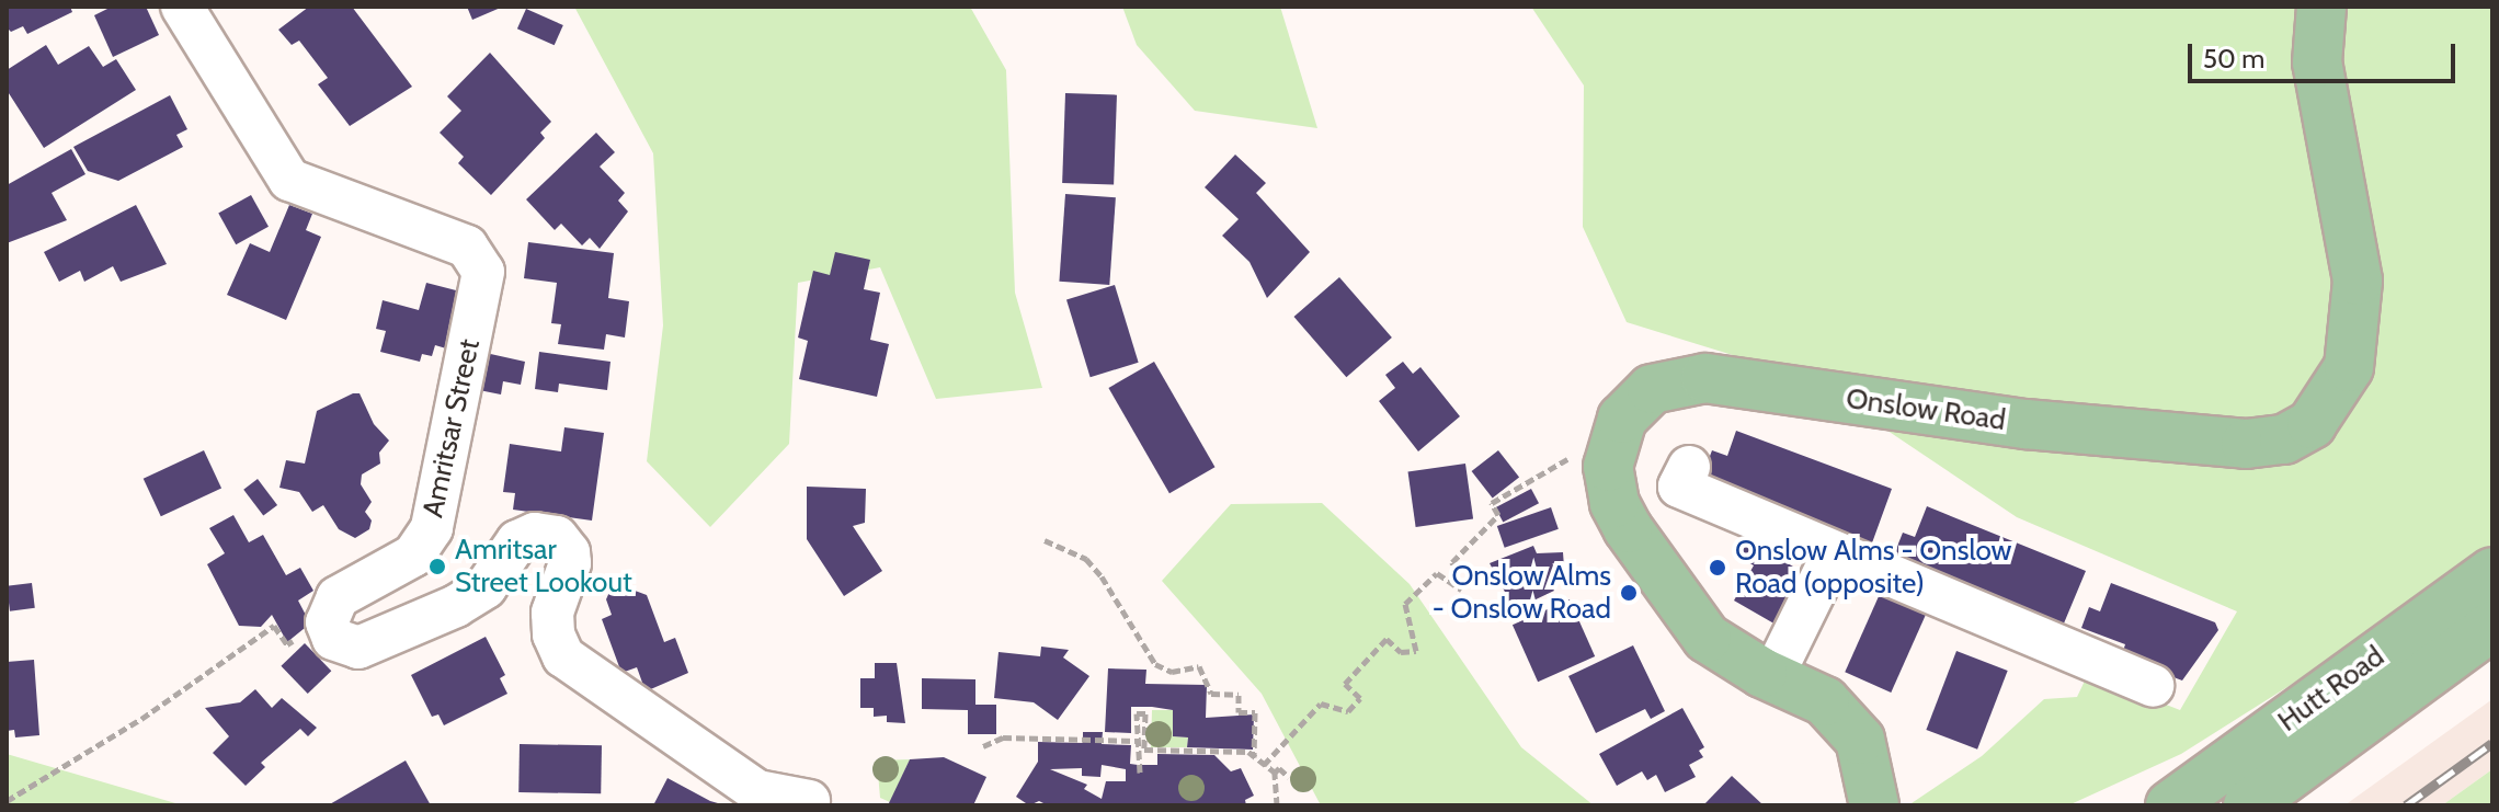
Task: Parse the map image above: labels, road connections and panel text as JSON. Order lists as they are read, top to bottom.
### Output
{
  "streets": {
    "main road": ["Onslow Road", "Hutt Road"],
    "street": ["Amritsar Street"]
  },
  "places": ["Amritsar Street Lookout", "Onslow Alms - Onslow Road (opposite)", "Onslow Alms - Onslow Road"],
  "scale_bar": "50 m"
}
